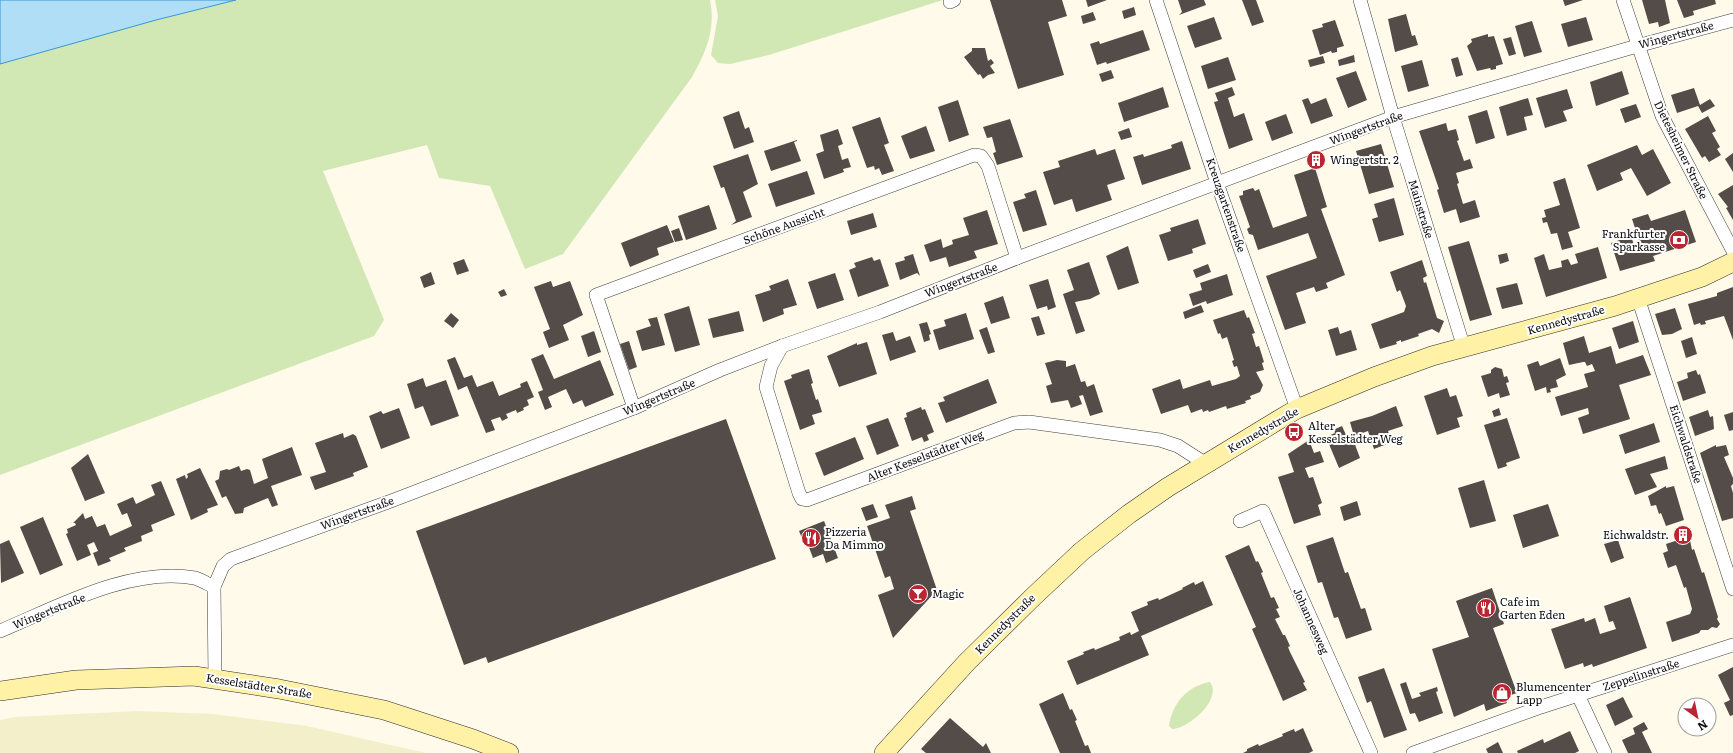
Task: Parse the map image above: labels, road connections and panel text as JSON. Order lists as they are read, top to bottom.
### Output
{
  "streets": {
    "main road": ["Kennedystraße", "Kesselstädter Straße"],
    "street": [
      "Wingertstraße",
      "Dietesheimer Straße",
      "Kreuzgartenstraße",
      "Mainstraße",
      "Schöne Aussicht",
      "Eichwaldstraße",
      "Alter Kesselstädter Weg",
      "Johannesweg",
      "Zeppelinstraße"
    ]
  },
  "crossings": [
    ["Wingertstraße", "Dietesheimer Straße"],
    ["Wingertstraße", "Kreuzgartenstraße"],
    ["Wingertstraße", "Mainstraße"],
    ["Wingertstraße", "Schöne Aussicht"],
    ["Wingertstraße", "Alter Kesselstädter Weg"],
    ["Wingertstraße", "Kesselstädter Straße"],
    ["Kreuzgartenstraße", "Kennedystraße"],
    ["Mainstraße", "Kennedystraße"],
    ["Kennedystraße", "Eichwaldstraße"],
    ["Kennedystraße", "Alter Kesselstädter Weg"]
  ],
  "places": {
    "building": ["Wingertstr. 2", "Eichwaldstr."],
    "bank": ["Frankfurter Sparkasse"],
    "bus stop": ["Alter Kesselstädter Weg"],
    "restaurant": ["Pizzeria Da Mimmo", "Cafe im Garten Eden"],
    "bar": ["Magic"],
    "shop": ["Blumencenter Lapp"]
  },
  "north": "bottom right"
}
